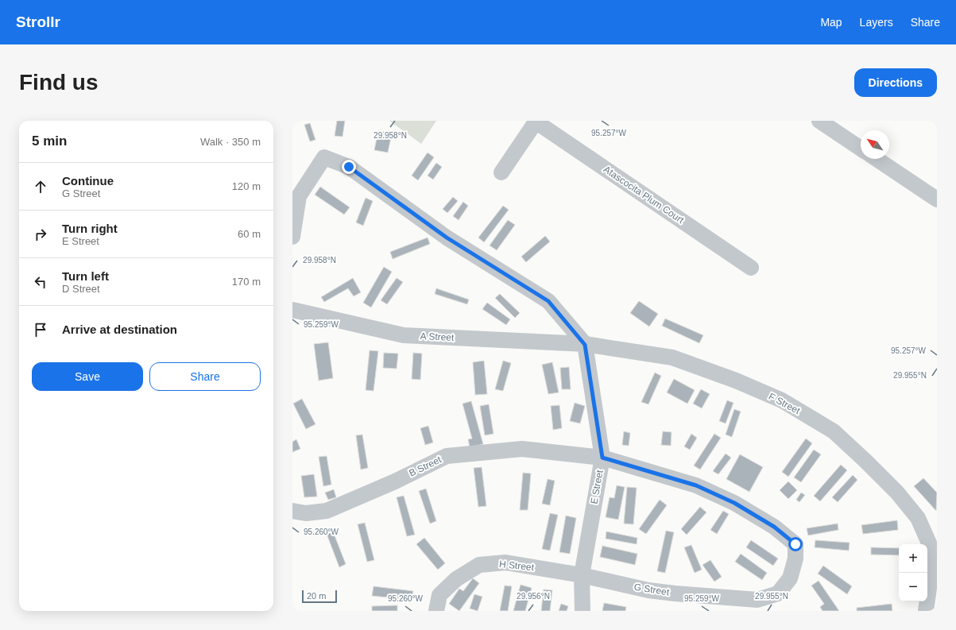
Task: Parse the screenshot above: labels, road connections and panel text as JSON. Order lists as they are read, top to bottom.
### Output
{
  "streets": {
    "street": [
      "Atascocita Plum Court",
      "A Street",
      "F Street",
      "B Street",
      "E Street",
      "H Street",
      "G Street"
    ]
  },
  "crossings": [
    ["A Street", "F Street"],
    ["A Street", "E Street"],
    ["F Street", "E Street"],
    ["B Street", "E Street"],
    ["B Street", "G Street"],
    ["E Street", "H Street"],
    ["E Street", "G Street"],
    ["H Street", "G Street"]
  ],
  "scale_bar": "20 m",
  "north": "top left",
  "page": {
    "header": "Strollr",
    "nav": ["Map", "Layers", "Share"],
    "buttons": [
      "Directions",
      ["Save", "Share"]
    ],
    "title": "Find us",
    "heading": ["5 min", "Walk · 350 m"],
    "list": [
      ["Continue", "G Street", "120 m"],
      ["Turn right", "E Street", "60 m"],
      ["Turn left", "D Street", "170 m"],
      "Arrive at destination"
    ],
    "map_buttons": ["+", "−"],
    "scale": "20 m"
  },
  "coordinates": [
    "95.257°W",
    "29.958°N",
    "95.259°W",
    "29.955°N",
    "95.260°W",
    "29.956°N"
  ]
}
